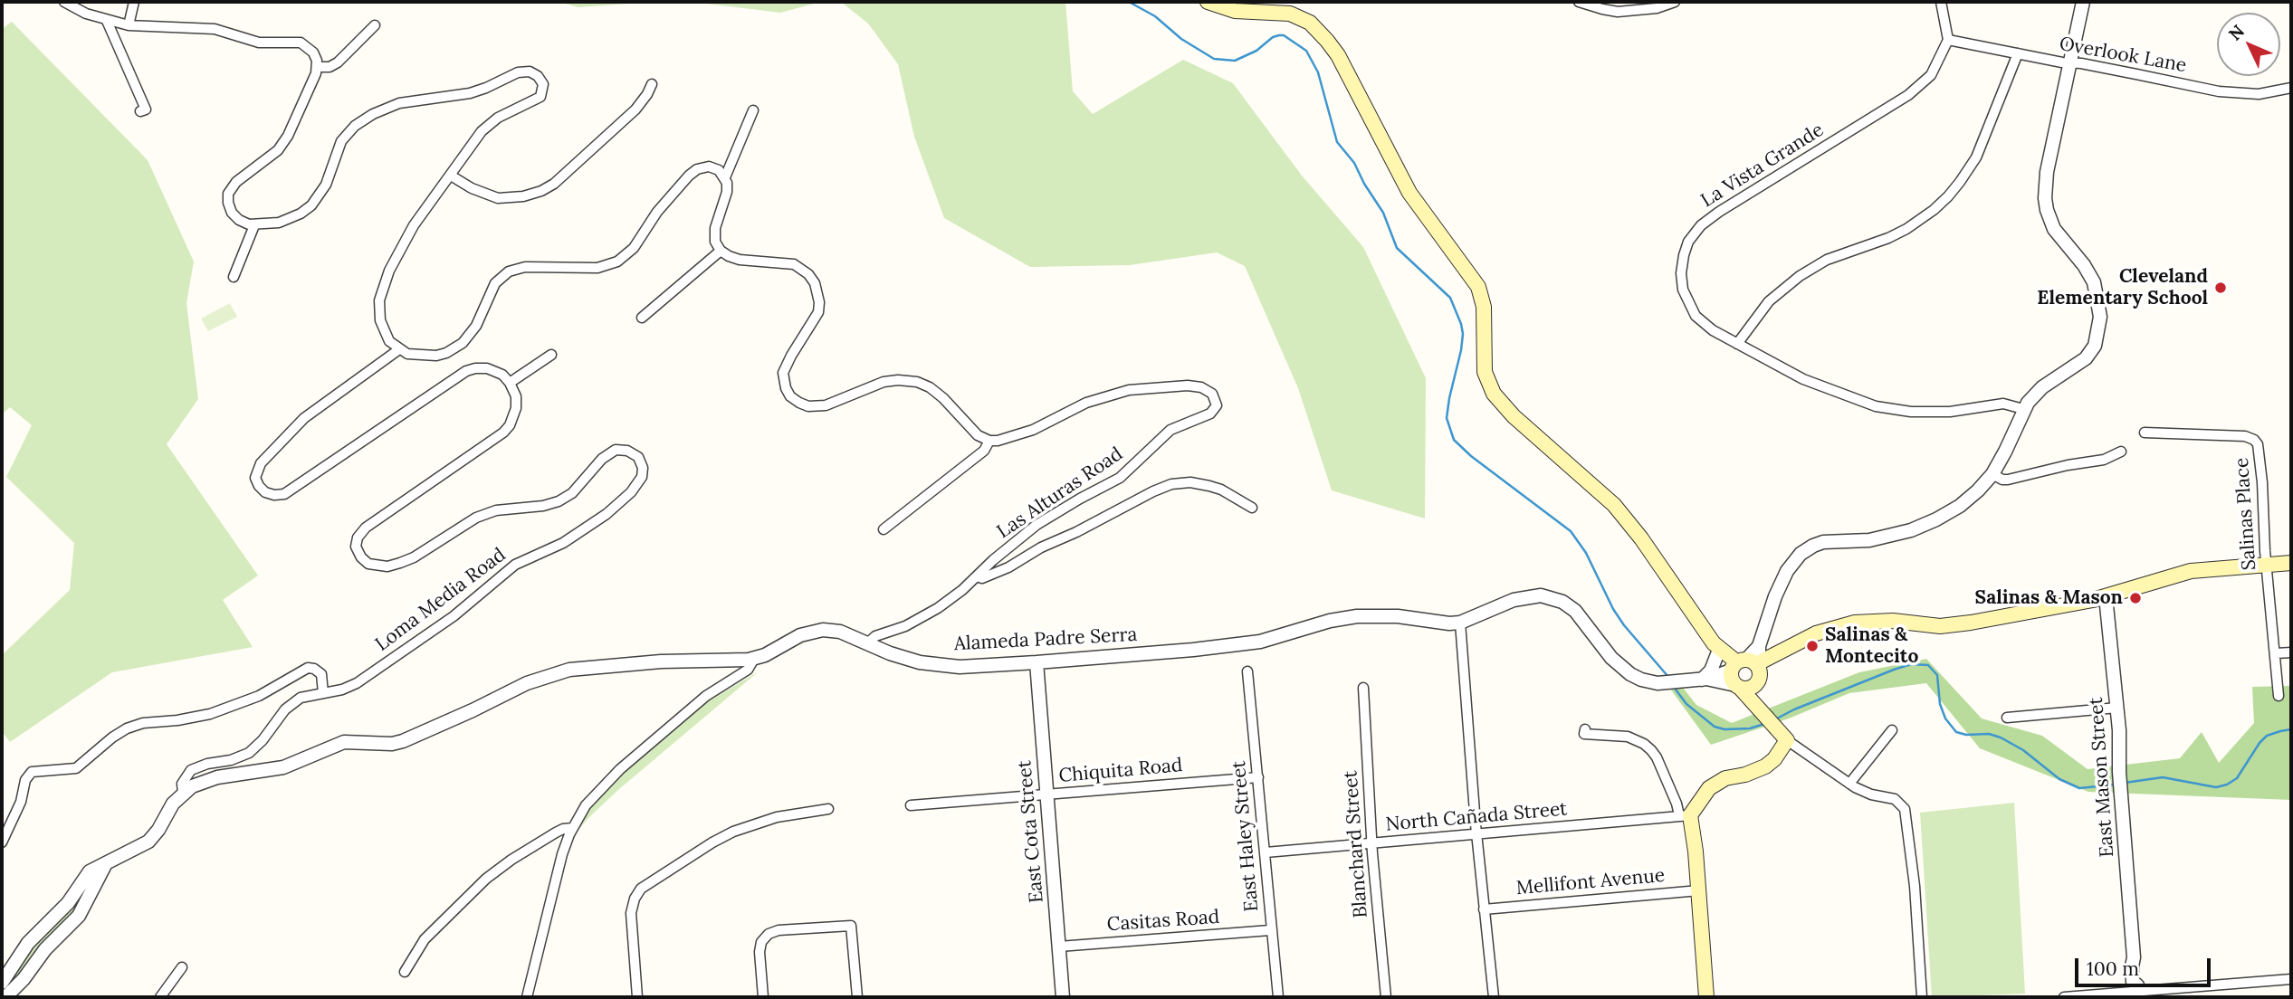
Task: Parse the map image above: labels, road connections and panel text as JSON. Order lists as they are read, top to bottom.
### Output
{
  "streets": {
    "street": [
      "Overlook Lane",
      "La Vista Grande",
      "Las Alturas Road",
      "Salinas Place",
      "Loma Media Road",
      "Alameda Padre Serra",
      "Chiquita Road",
      "East Mason Street",
      "North Cañada Street",
      "East Cota Street",
      "East Haley Street",
      "Blanchard Street",
      "Mellifont Avenue",
      "Casitas Road"
    ]
  },
  "crossings": [
    ["Overlook Lane", "La Vista Grande"],
    ["Las Alturas Road", "Alameda Padre Serra"],
    ["Loma Media Road", "Alameda Padre Serra"],
    ["Alameda Padre Serra", "East Cota Street"],
    ["Chiquita Road", "East Cota Street"],
    ["Chiquita Road", "East Haley Street"],
    ["North Cañada Street", "East Haley Street"],
    ["North Cañada Street", "Blanchard Street"],
    ["East Cota Street", "Casitas Road"],
    ["East Haley Street", "Casitas Road"]
  ],
  "places": ["Cleveland Elementary School", "Salinas & Mason", "Salinas & Montecito"],
  "scale_bar": "100 m",
  "north": "top left"
}
